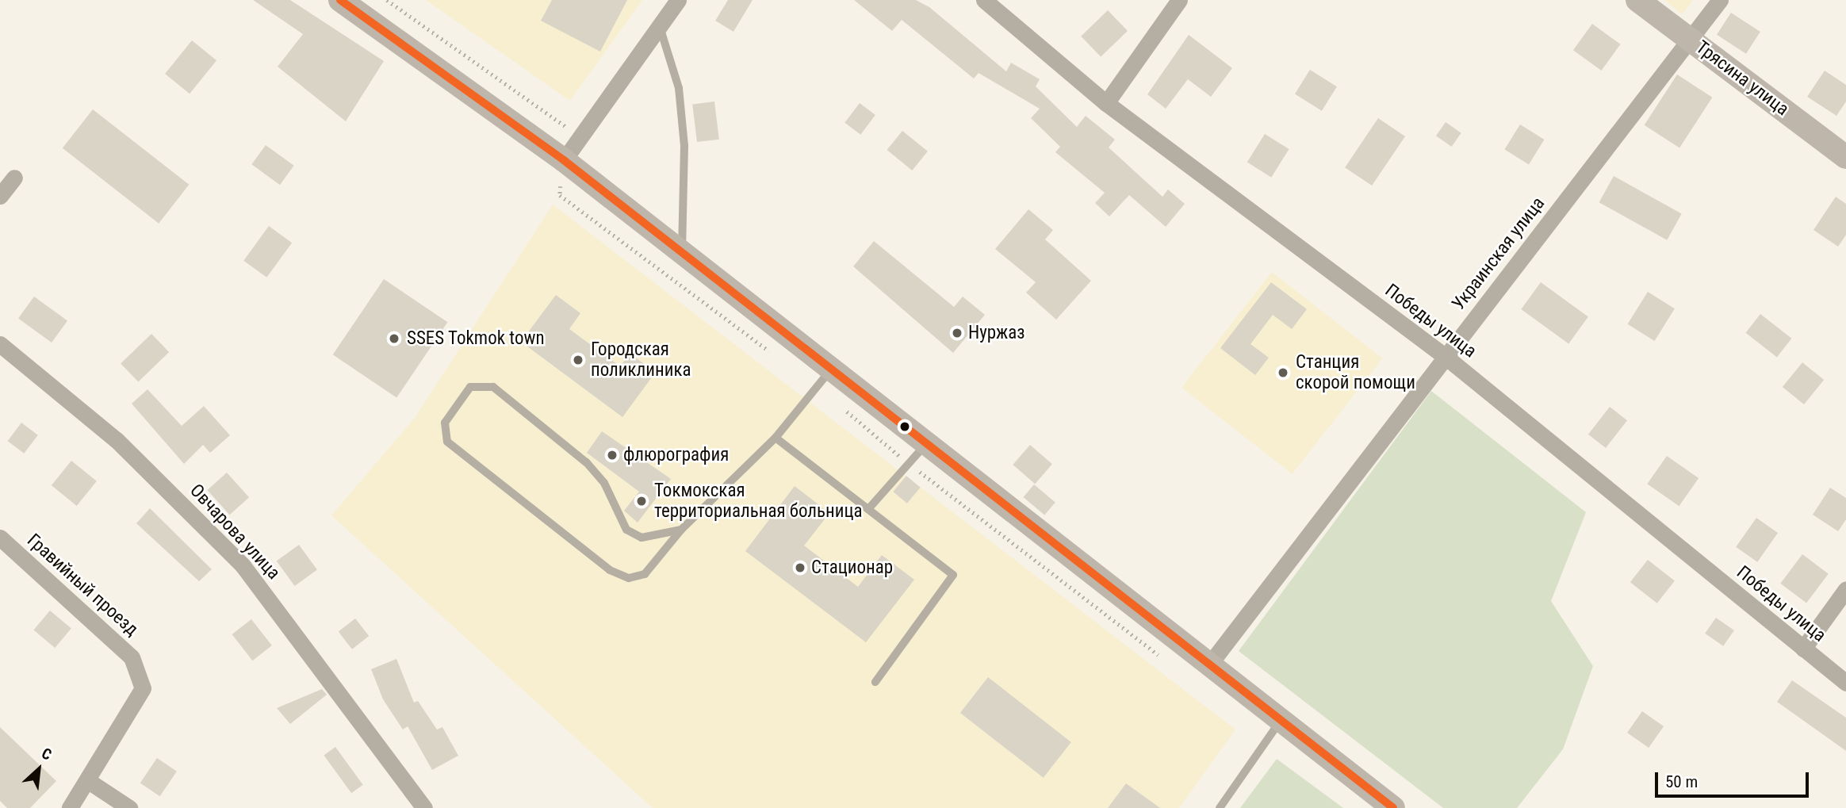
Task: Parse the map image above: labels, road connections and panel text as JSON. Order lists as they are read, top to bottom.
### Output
{
  "streets": {
    "main road": ["Трясина улица"],
    "street": [
      "Украинская улица",
      "Победы улица",
      "Овчарова улица",
      "Гравийный проезд"
    ]
  },
  "crossings": [
    ["Трясина улица", "Украинская улица"],
    ["Украинская улица", "Победы улица"]
  ],
  "places": [
    "Нуржаз",
    "SSES Tokmok town",
    "Городская поликлиника",
    "Станция скорой помощи",
    "флюрография",
    "Токмокская территориальная больница",
    "Cтационар"
  ],
  "scale_bar": "50 m",
  "north": "top right"
}
